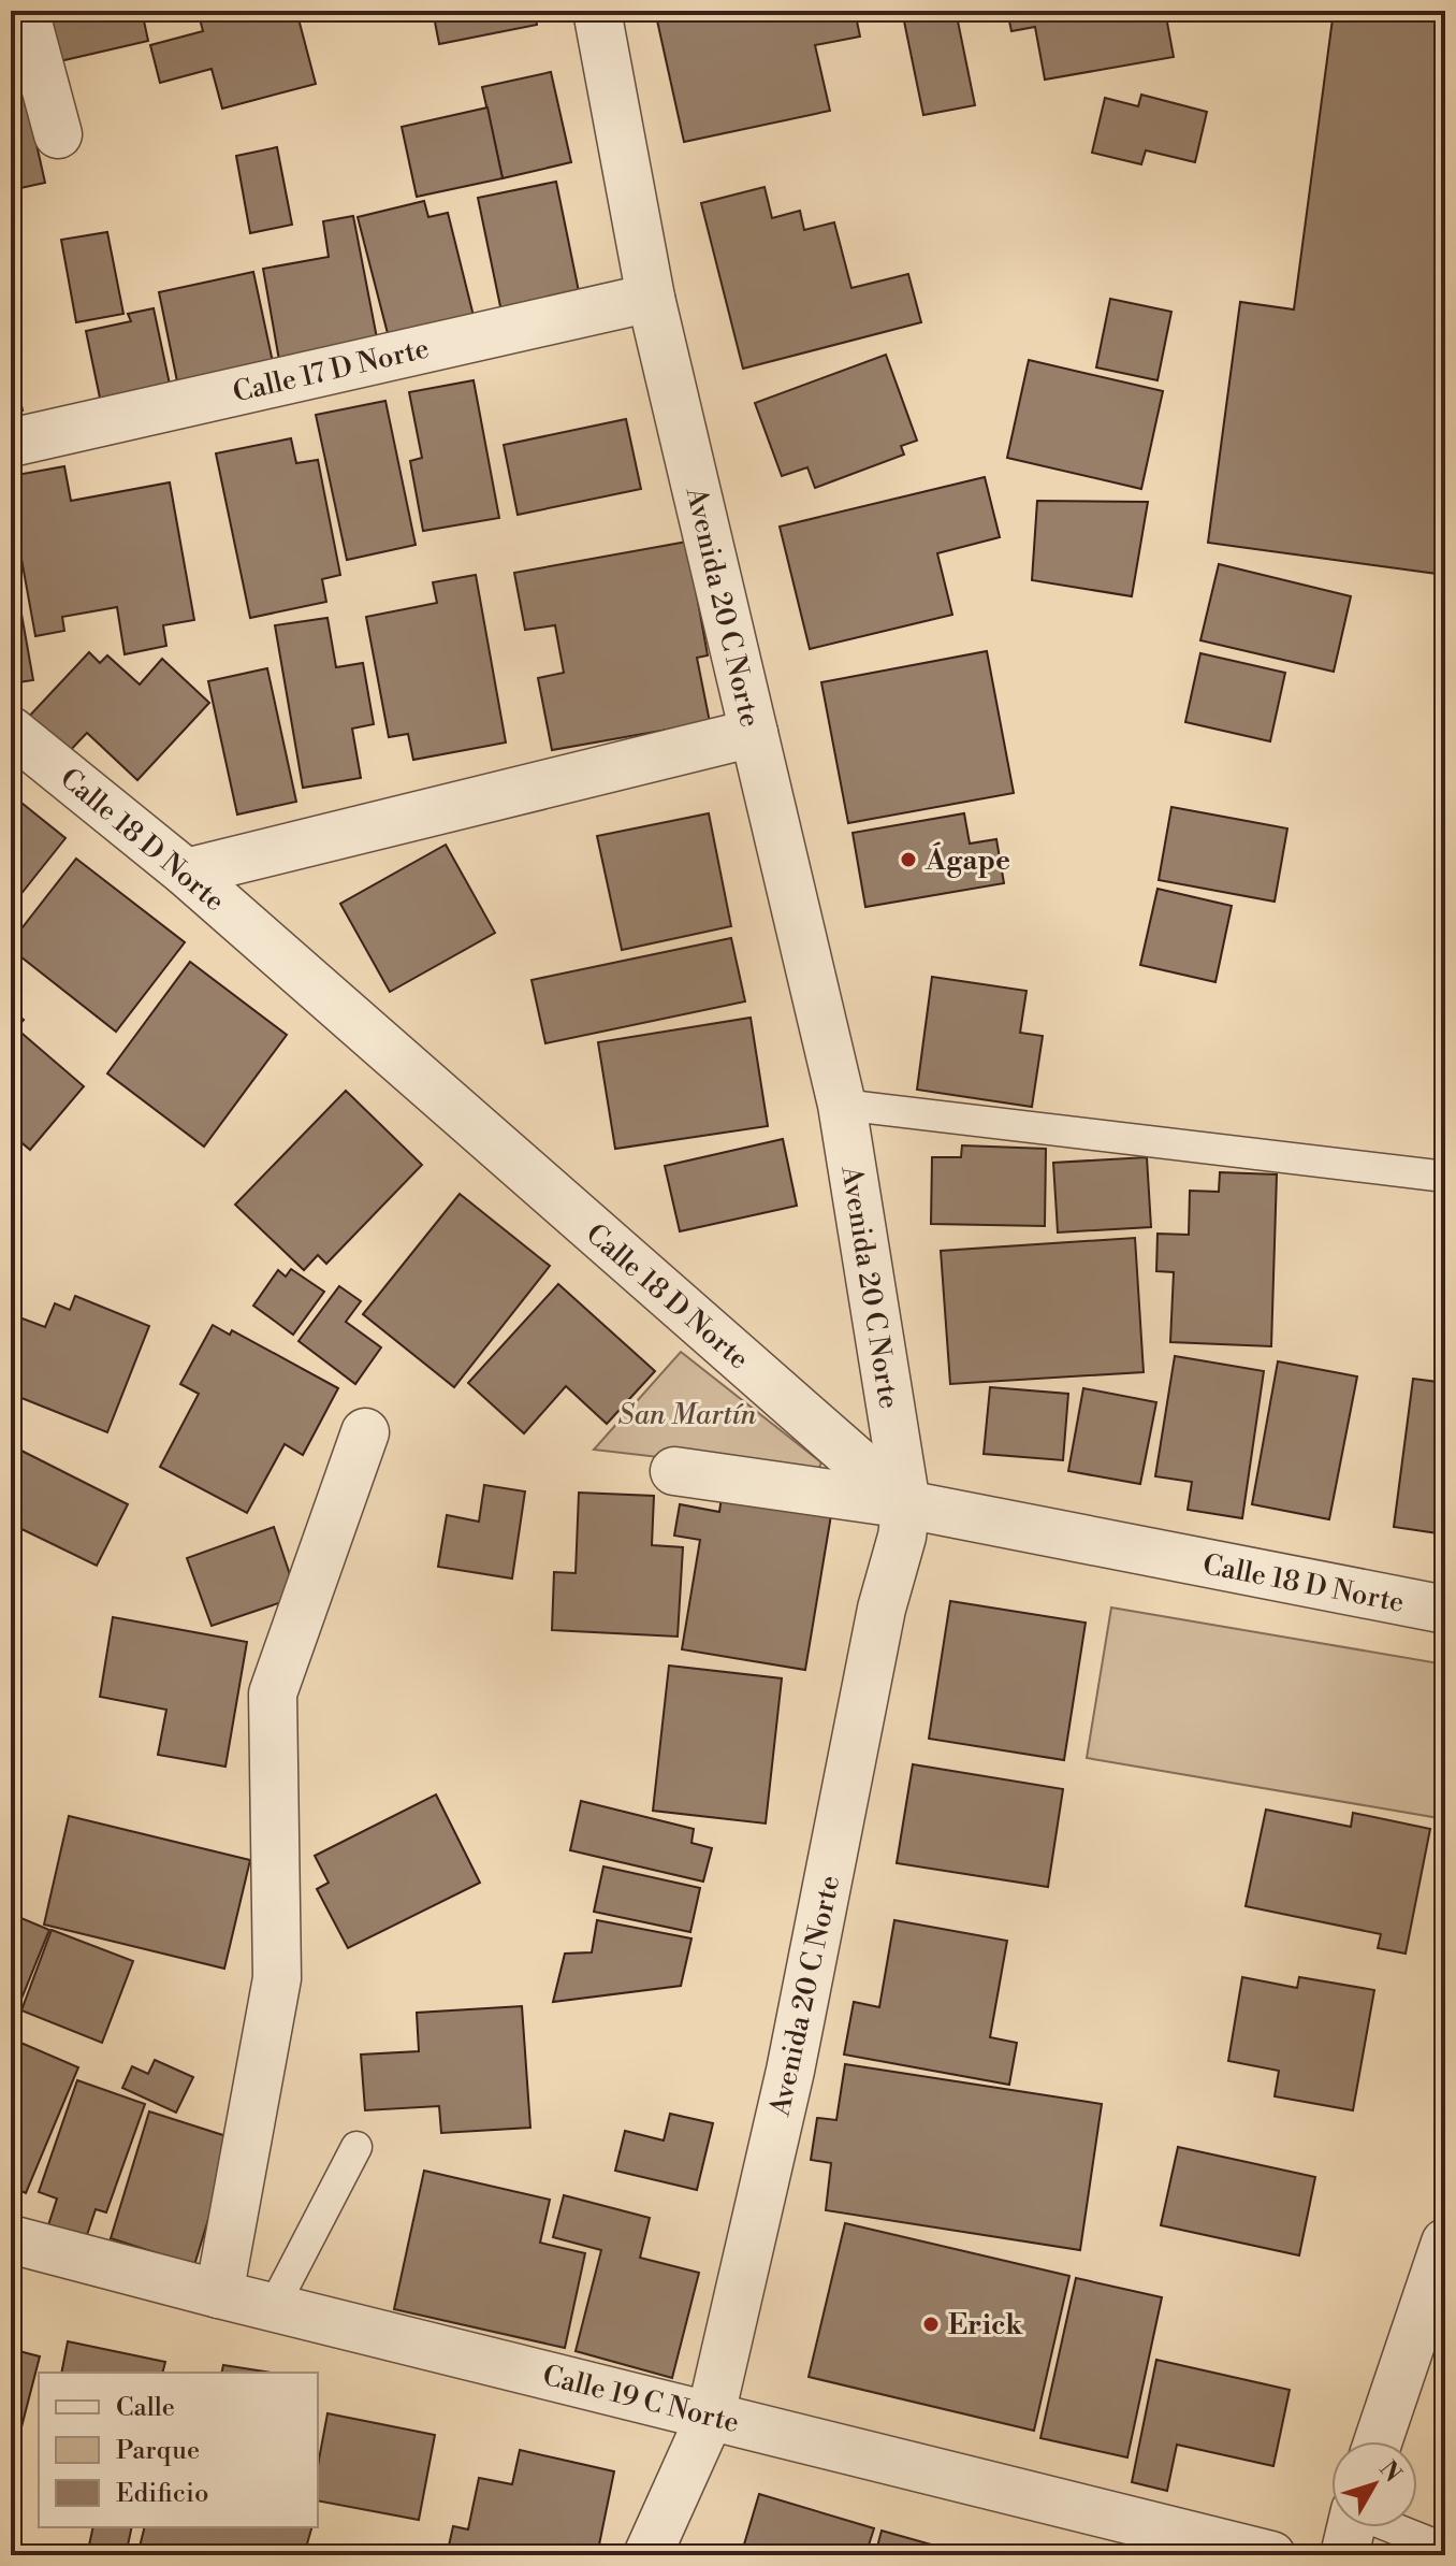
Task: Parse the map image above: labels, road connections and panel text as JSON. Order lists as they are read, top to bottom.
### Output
{
  "streets": {
    "street": [
      "Calle 17 D Norte",
      "Avenida 20 C Norte",
      "Calle 18 D Norte",
      "Calle 19 C Norte"
    ]
  },
  "crossings": [
    ["Calle 17 D Norte", "Avenida 20 C Norte"],
    ["Avenida 20 C Norte", "Calle 18 D Norte"],
    ["Avenida 20 C Norte", "Calle 19 C Norte"]
  ],
  "parks": ["San Martín"],
  "places": ["Ágape", "Erick"],
  "legend": ["Calle", "Parque", "Edificio"],
  "north": "top right"
}
